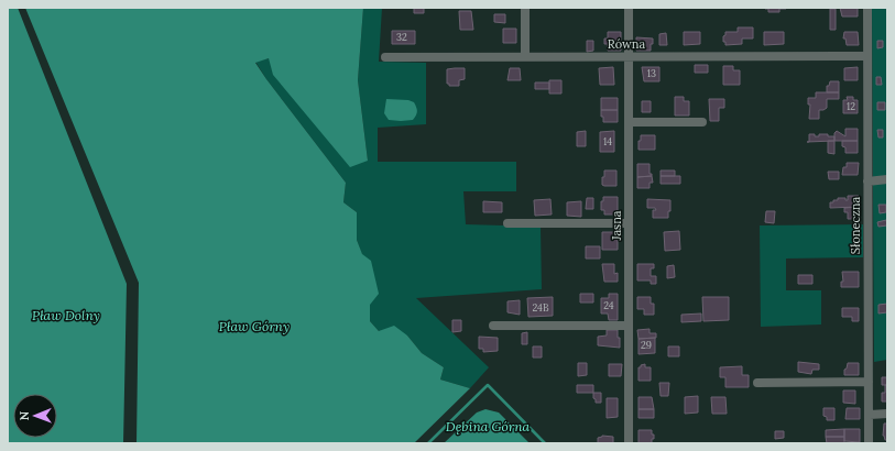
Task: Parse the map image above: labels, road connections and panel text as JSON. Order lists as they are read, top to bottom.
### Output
{
  "streets": {
    "street": ["Równa", "Jasna", "Słoneczna"]
  },
  "crossings": [
    ["Równa", "Jasna"],
    ["Równa", "Słoneczna"]
  ],
  "water": ["Pław Dolny", "Pław Górny", "Dębina Górna"],
  "house_numbers": [
    "32",
    "13",
    "12",
    "14",
    "24",
    "24B",
    "29"
  ],
  "north": "left"
}
